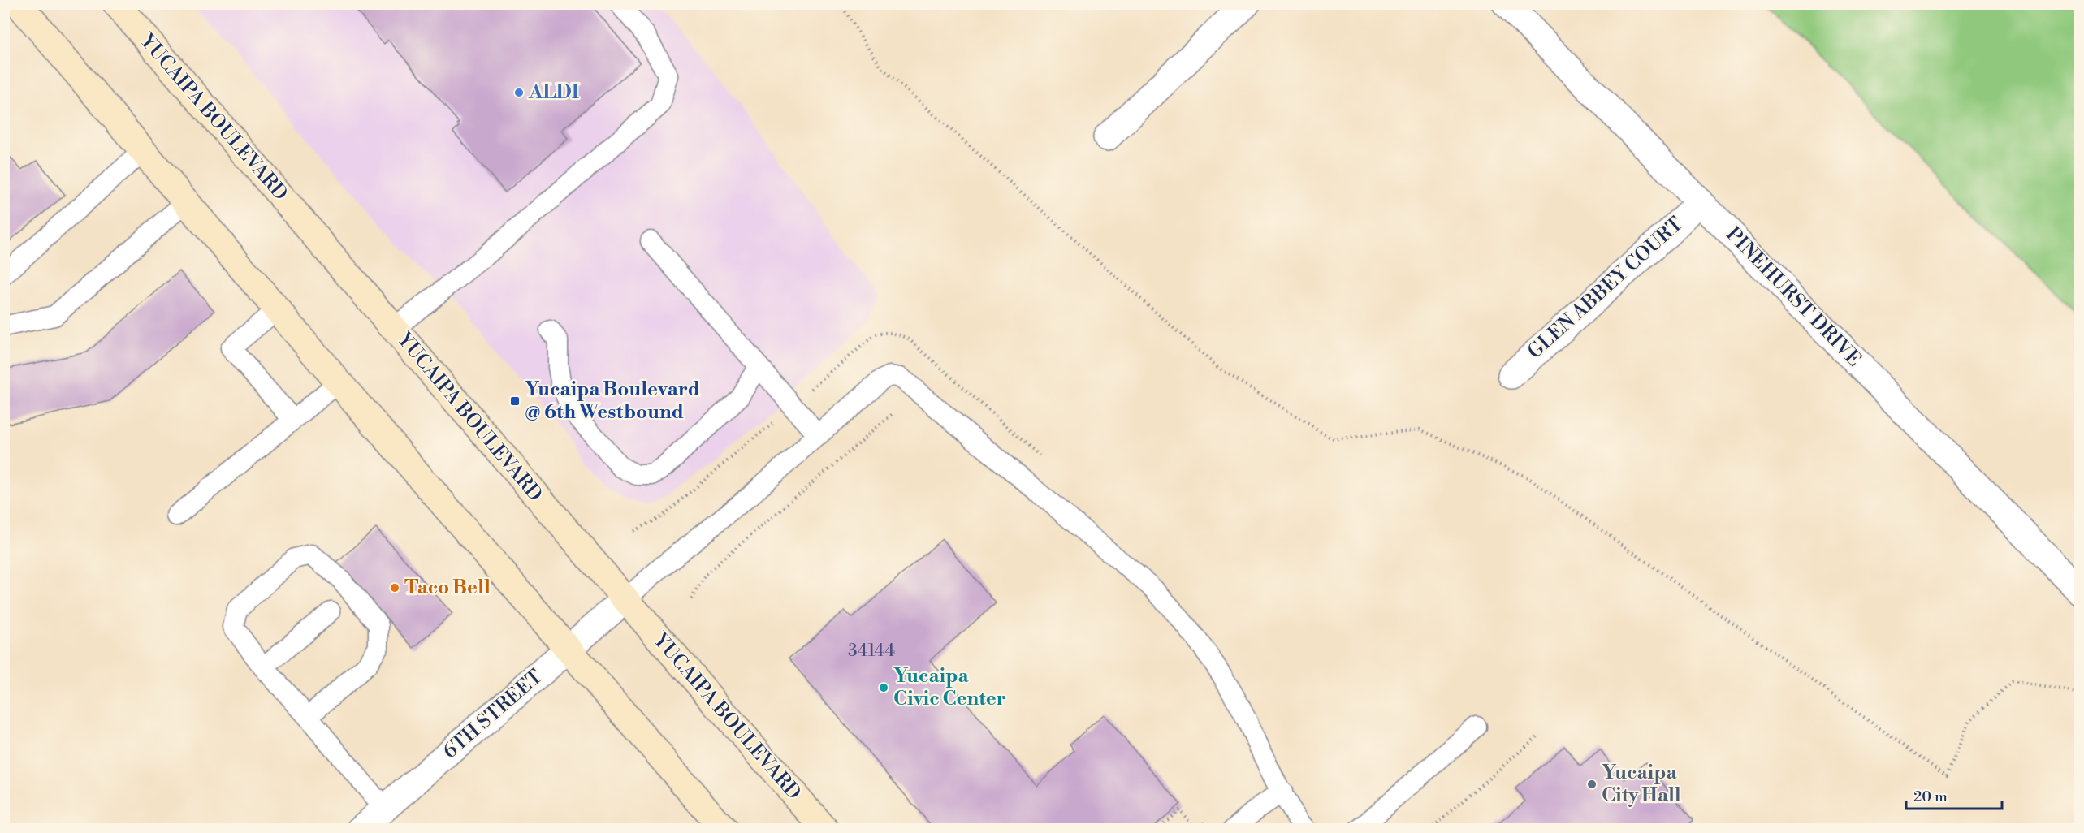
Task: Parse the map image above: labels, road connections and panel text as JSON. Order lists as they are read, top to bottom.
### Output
{
  "streets": {
    "main road": ["YUCAIPA BOULEVARD"],
    "street": ["GLEN ABBEY COURT", "PINEHURST DRIVE", "6TH STREET"]
  },
  "crossings": [
    ["YUCAIPA BOULEVARD", "6TH STREET"],
    ["GLEN ABBEY COURT", "PINEHURST DRIVE"]
  ],
  "places": {
    "other": [
      "ALDI",
      "Taco Bell",
      "Yucaipa Civic Center",
      "Yucaipa City Hall"
    ],
    "transit": ["Yucaipa Boulevard @ 6th Westbound"]
  },
  "house_numbers": ["34144"],
  "scale_bar": "20 m"
}
